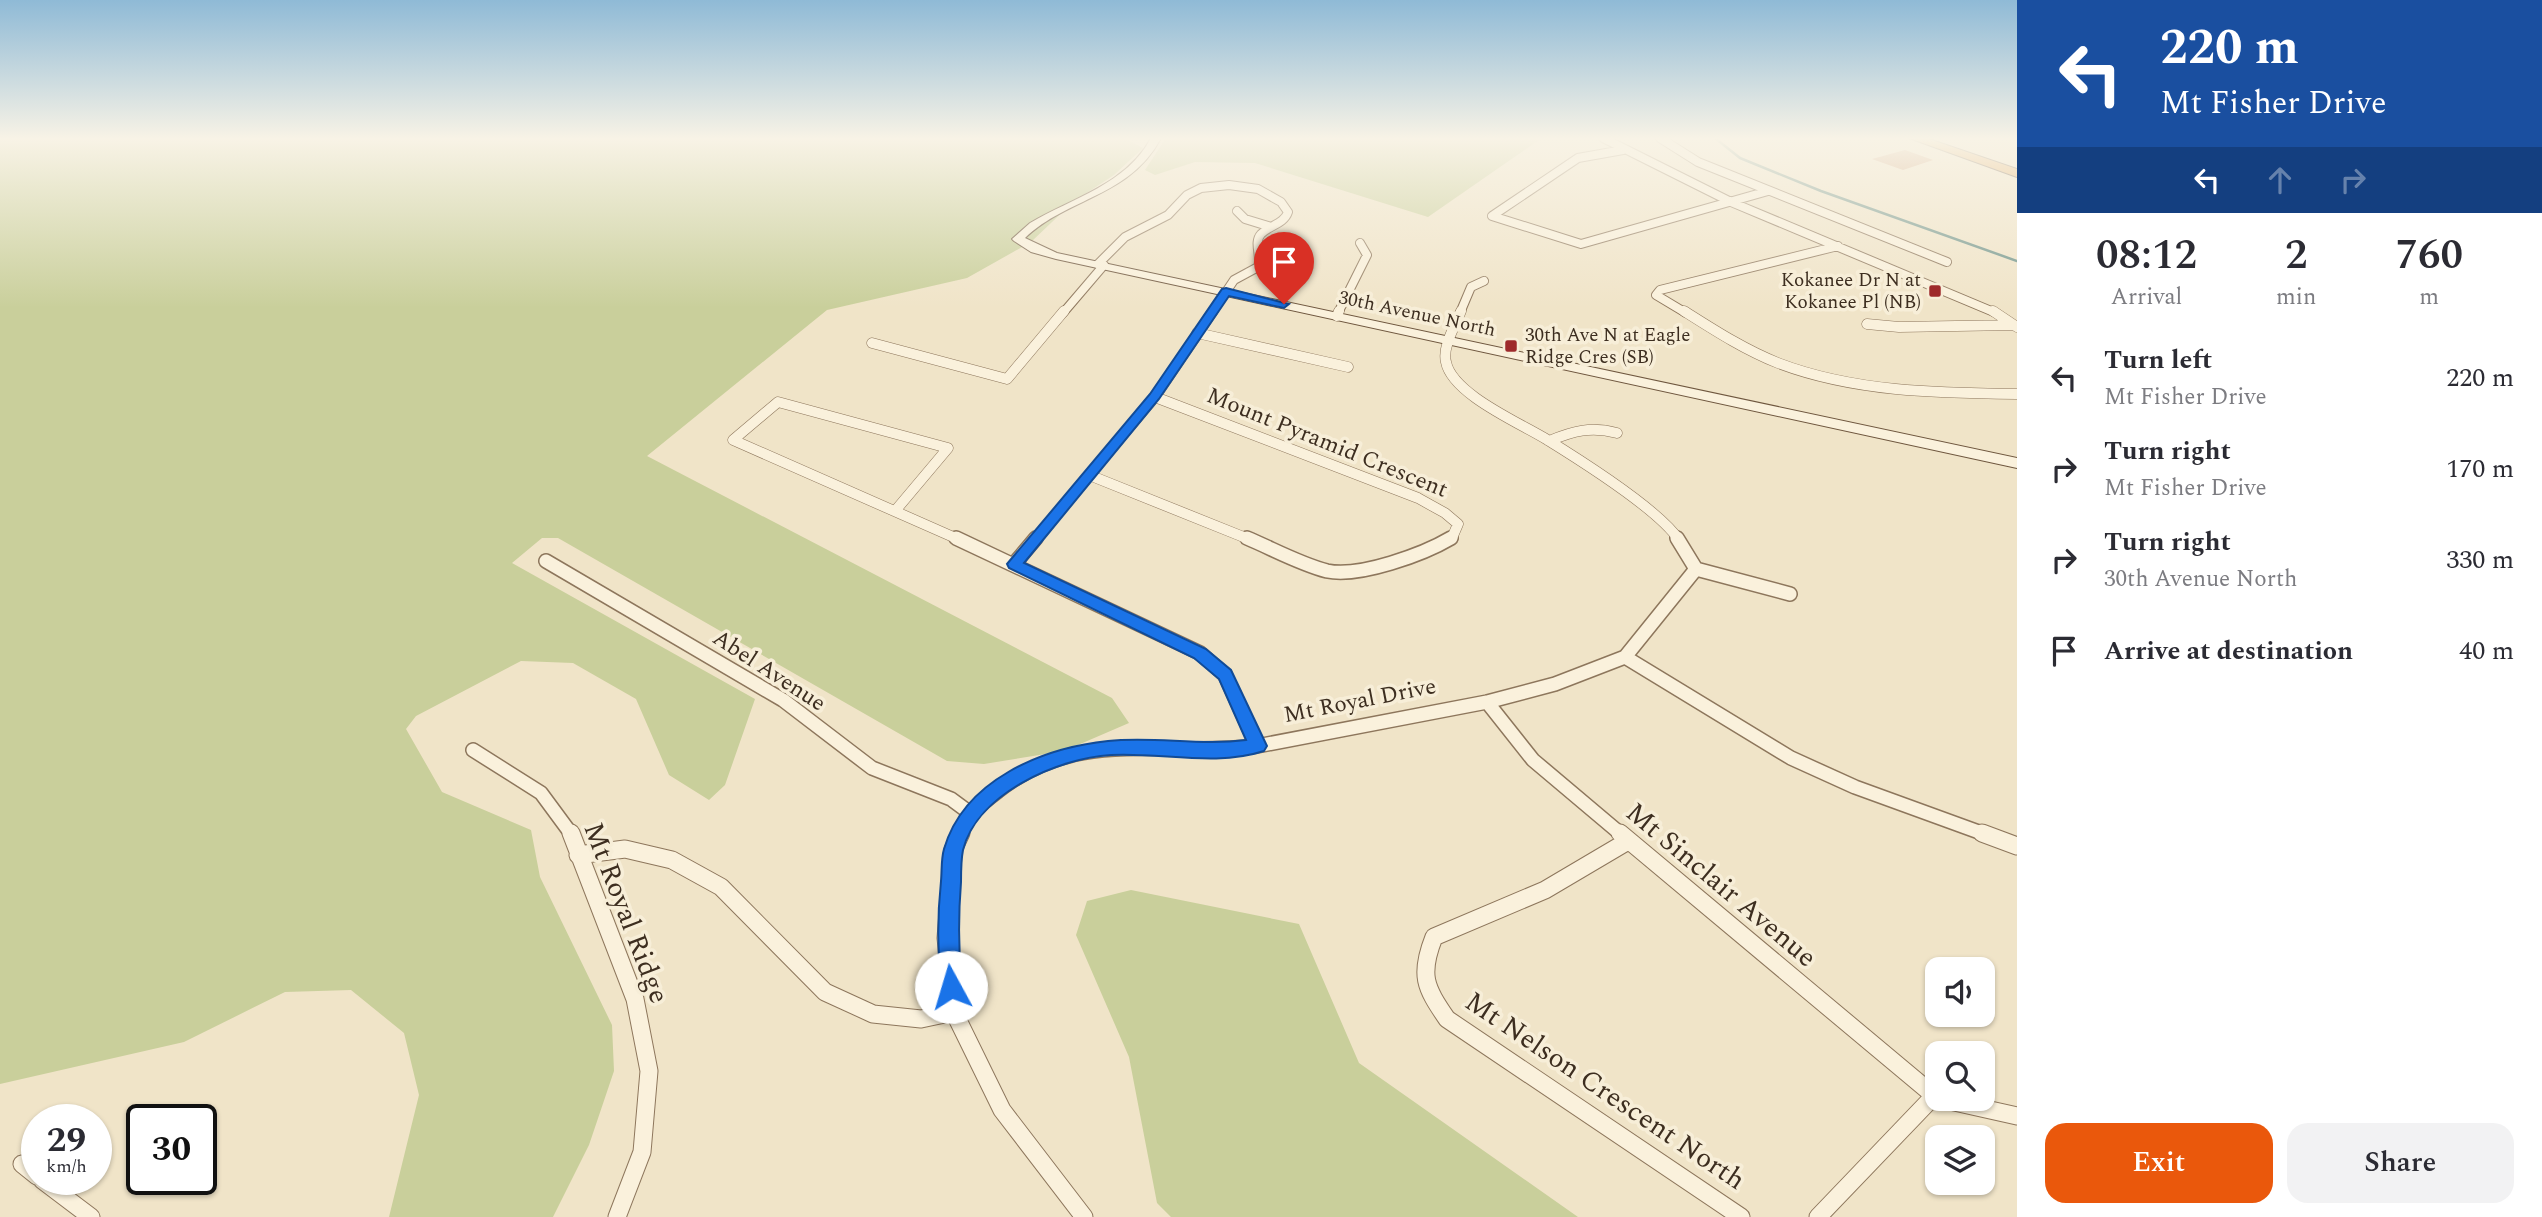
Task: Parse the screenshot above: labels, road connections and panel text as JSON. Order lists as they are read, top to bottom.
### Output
{
  "streets": {
    "street": [
      "30th Avenue North",
      "Mount Pyramid Crescent",
      "Abel Avenue",
      "Mt Royal Drive",
      "Mt Sinclair Avenue",
      "Mt Royal Ridge",
      "Mt Nelson Crescent North"
    ]
  },
  "crossings": [
    ["Abel Avenue", "Mt Royal Drive"],
    ["Mt Royal Drive", "Mt Sinclair Avenue"],
    ["Mt Sinclair Avenue", "Mt Nelson Crescent North"]
  ],
  "places": {
    "transit": ["Kokanee Dr N at Kokanee Pl (NB)", "30th Ave N at Eagle Ridge Cres (SB)"]
  },
  "page": {
    "turn": ["220 m", "Mt Fisher Drive"],
    "eta": [
      "08:12",
      "Arrival",
      "2",
      "min",
      "760",
      "m"
    ],
    "list": [
      {
        "name": "Turn left",
        "note": "Mt Fisher Drive",
        "value": "220 m"
      },
      {
        "name": "Turn right",
        "note": "Mt Fisher Drive",
        "value": "170 m"
      },
      {
        "name": "Turn right",
        "note": "30th Avenue North",
        "value": "330 m"
      },
      {
        "name": "Arrive at destination",
        "value": "40 m"
      }
    ],
    "speed": "29 km/h",
    "limit": "30",
    "buttons": ["Exit", "Share"]
  }
}
